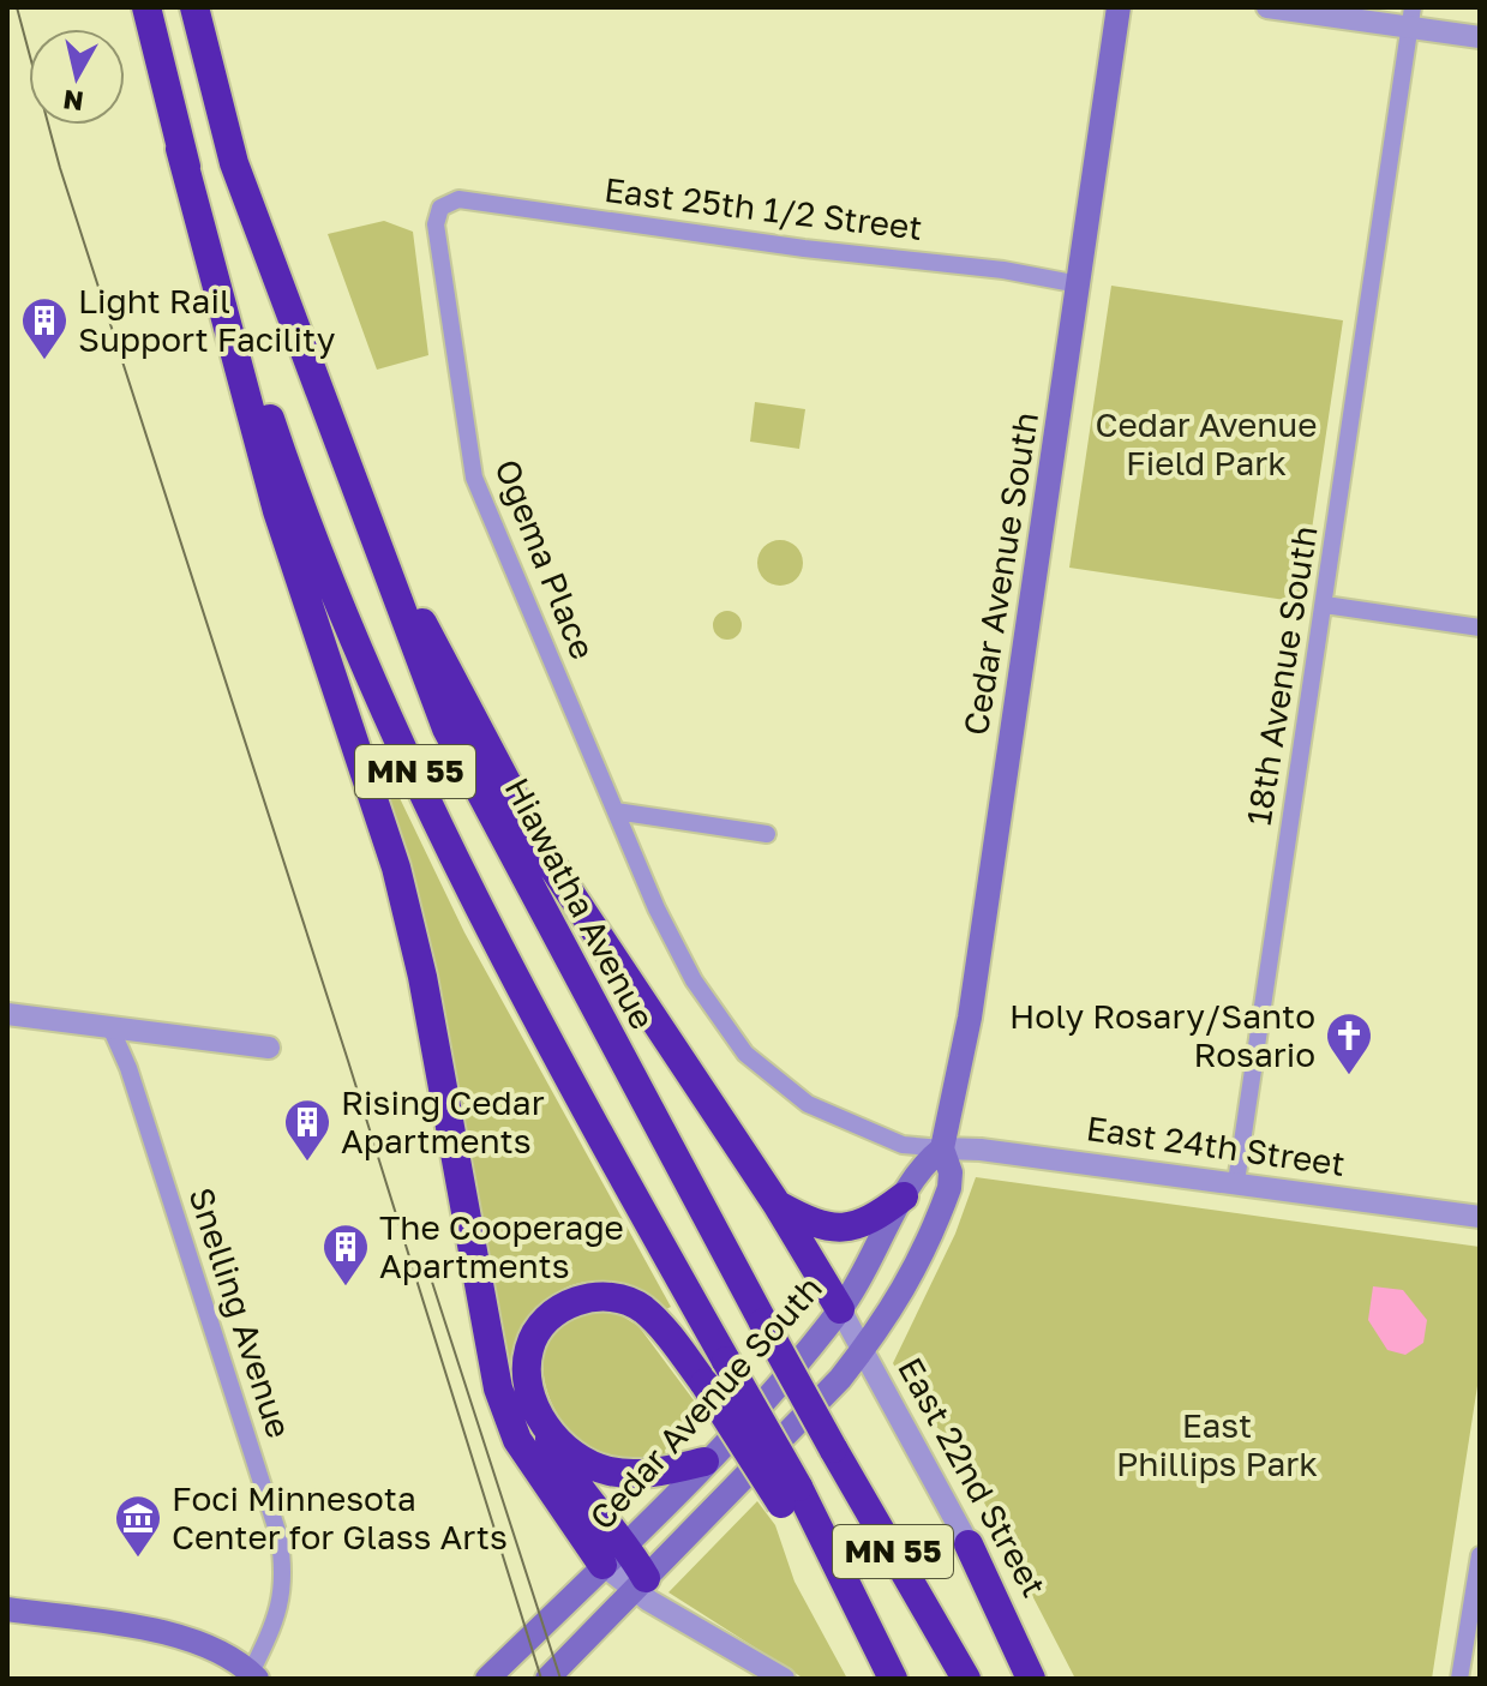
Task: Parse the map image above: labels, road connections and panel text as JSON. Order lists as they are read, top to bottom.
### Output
{
  "streets": {
    "highway": ["MN 55", "Hiawatha Avenue"],
    "main road": ["Cedar Avenue South"],
    "street": [
      "East 25th 1/2 Street",
      "Ogema Place",
      "18th Avenue South",
      "East 24th Street",
      "Snelling Avenue",
      "East 22nd Street"
    ]
  },
  "crossings": [
    ["East 25th 1/2 Street", "Ogema Place"],
    ["East 25th 1/2 Street", "Cedar Avenue South"],
    ["Ogema Place", "Cedar Avenue South"],
    ["Ogema Place", "East 24th Street"],
    ["Cedar Avenue South", "East 24th Street"],
    ["Cedar Avenue South", "East 22nd Street"],
    ["18th Avenue South", "East 24th Street"]
  ],
  "parks": ["Cedar Avenue Field Park", "East Phillips Park"],
  "places": {
    "building": ["Light Rail Support Facility", "Rising Cedar Apartments", "The Cooperage Apartments"],
    "church": ["Holy Rosary/Santo Rosario"],
    "museum": ["Foci Minnesota Center for Glass Arts"]
  },
  "north": "bottom"
}
